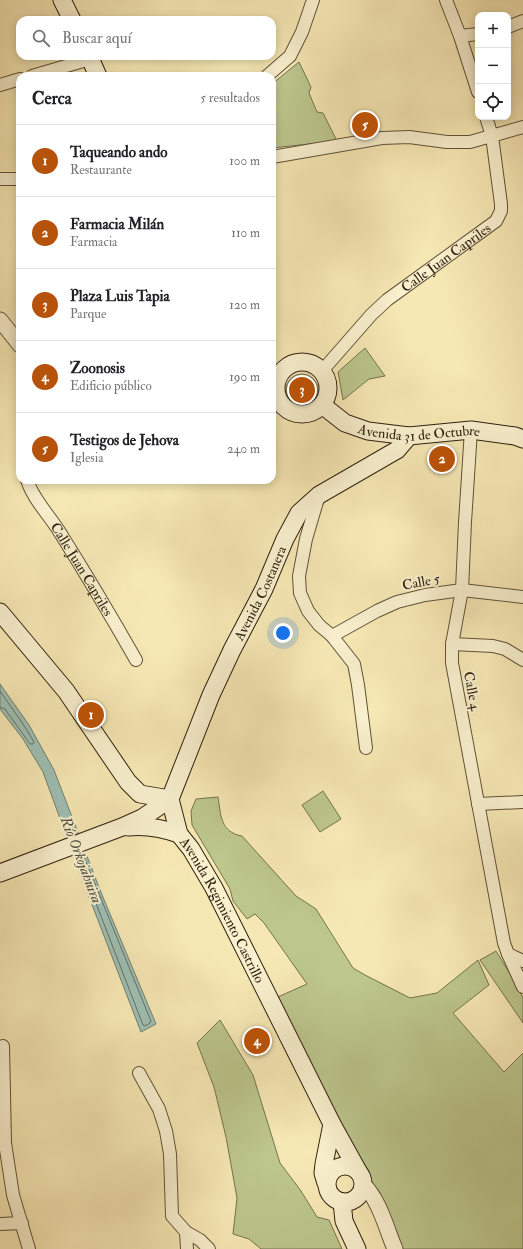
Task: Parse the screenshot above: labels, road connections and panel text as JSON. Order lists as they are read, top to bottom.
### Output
{
  "streets": {
    "main road": ["Avenida 31 de Octubre", "Avenida Costanera", "Avenida Regimiento Castrillo"],
    "street": ["Calle Juan Capriles", "Calle 5", "Calle 4"]
  },
  "crossings": [
    ["Avenida 31 de Octubre", "Avenida Costanera"],
    ["Avenida 31 de Octubre", "Calle 4"],
    ["Calle 5", "Calle 4"],
    ["Avenida Costanera", "Avenida Regimiento Castrillo"]
  ],
  "water": ["Río Orkojahuira"],
  "page": {
    "map_buttons": ["+", "−"],
    "search": "Buscar aquí",
    "heading": ["Cerca", "5 resultados"],
    "pins": [
      "5",
      "3",
      "2",
      "1",
      "4"
    ],
    "list": [
      {
        "mark": "1",
        "name": "Taqueando ando",
        "note": "Restaurante",
        "value": "100 m"
      },
      {
        "mark": "2",
        "name": "Farmacia Milán",
        "note": "Farmacia",
        "value": "110 m"
      },
      {
        "mark": "3",
        "name": "Plaza Luis Tapia",
        "note": "Parque",
        "value": "120 m"
      },
      {
        "mark": "4",
        "name": "Zoonosis",
        "note": "Edificio público",
        "value": "190 m"
      },
      {
        "mark": "5",
        "name": "Testigos de Jehova",
        "note": "Iglesia",
        "value": "240 m"
      }
    ]
  }
}
